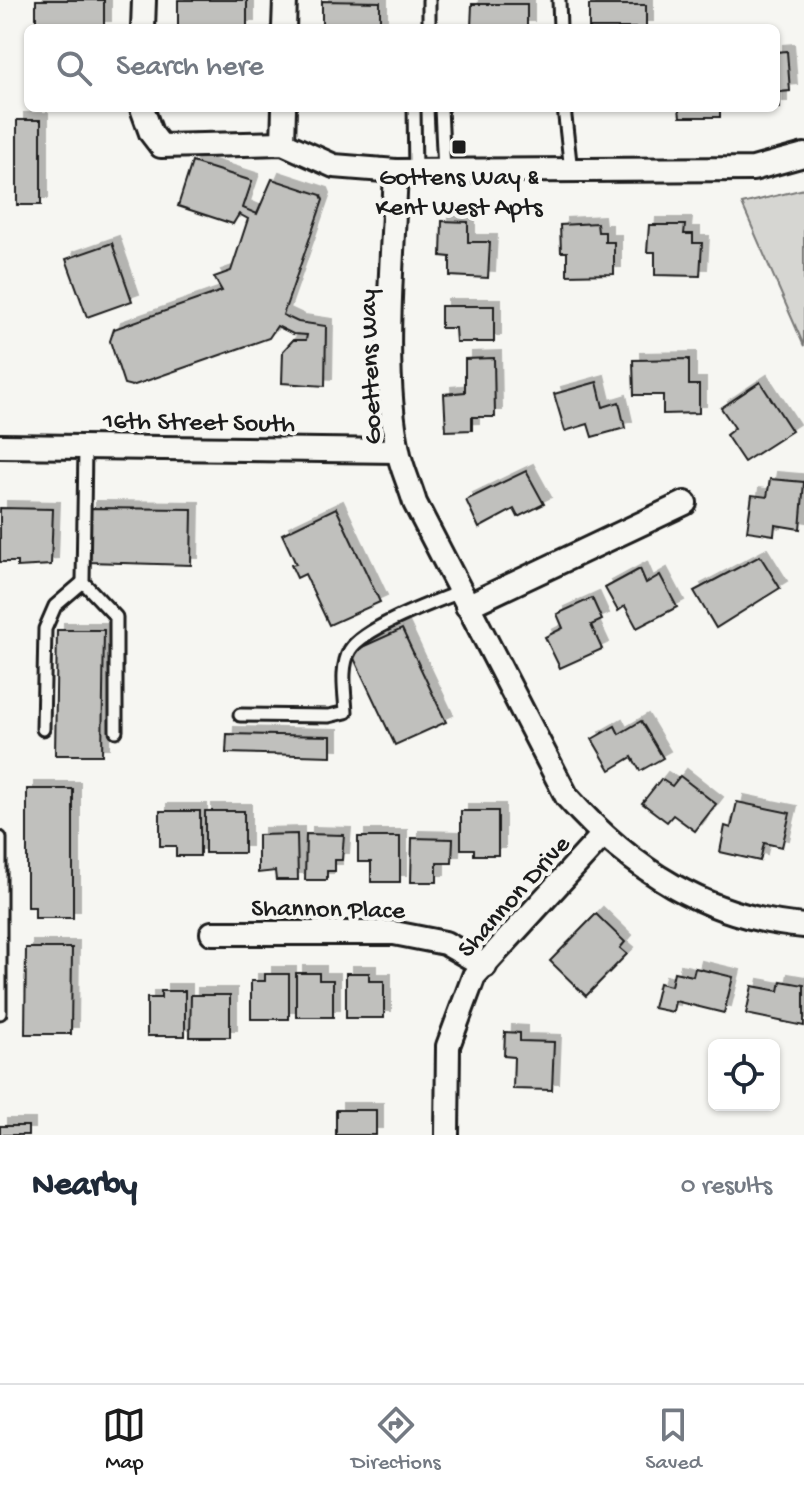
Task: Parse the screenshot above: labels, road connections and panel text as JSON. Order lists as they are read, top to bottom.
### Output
{
  "streets": {
    "street": [
      "Goettens Way",
      "16th Street South",
      "Shannon Drive",
      "Shannon Place"
    ]
  },
  "crossings": [
    ["Goettens Way", "16th Street South"],
    ["Goettens Way", "Shannon Drive"],
    ["Shannon Drive", "Shannon Place"]
  ],
  "places": {
    "transit": ["Gottens Way & Kent West Apts"]
  },
  "page": {
    "search": "Search here",
    "heading": ["Nearby", "0 results"],
    "nav": ["Map", "Directions", "Saved"]
  }
}
